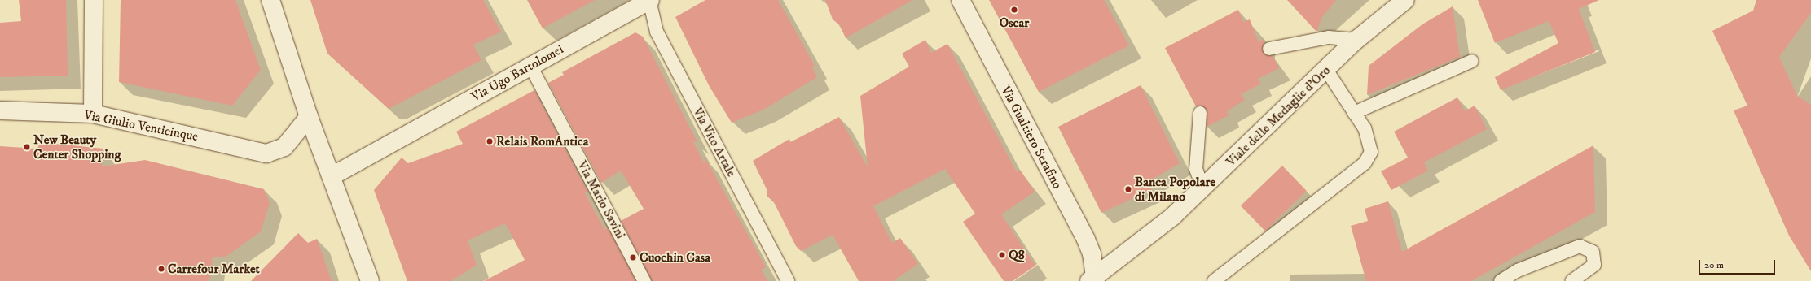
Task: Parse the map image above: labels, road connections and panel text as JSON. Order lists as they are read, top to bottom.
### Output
{
  "streets": {
    "street": [
      "Via Ugo Bartolomei",
      "Viale delle Medaglie d'Oro",
      "Via Giulio Venticinque",
      "Via Gualtiero Serafino"
    ],
    "lane": ["Via Vito Artale", "Via Mario Savini"]
  },
  "crossings": [
    ["Via Ugo Bartolomei", "Via Vito Artale"],
    ["Via Ugo Bartolomei", "Via Mario Savini"],
    ["Viale delle Medaglie d'Oro", "Via Gualtiero Serafino"]
  ],
  "places": [
    "Oscar",
    "Relais RomAntica",
    "New Beauty Center Shopping",
    "Banca Popolare di Milano",
    "Q8",
    "Cuochin Casa",
    "Carrefour Market"
  ],
  "scale_bar": "20 m"
}
